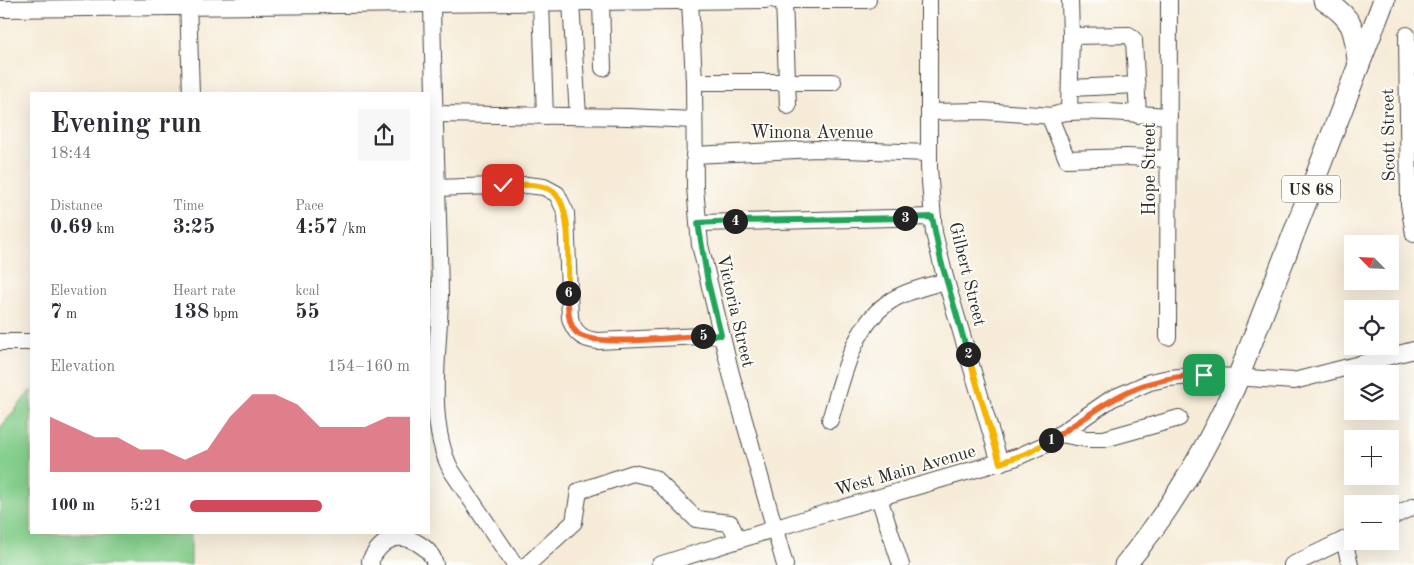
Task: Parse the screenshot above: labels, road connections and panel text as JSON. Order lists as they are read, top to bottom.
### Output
{
  "streets": {
    "main road": ["US 68"],
    "street": [
      "Winona Avenue",
      "Scott Street",
      "Hope Street",
      "Gilbert Street",
      "Victoria Street",
      "West Main Avenue"
    ]
  },
  "crossings": [
    ["Winona Avenue", "Gilbert Street"],
    ["Winona Avenue", "Victoria Street"],
    ["US 68", "West Main Avenue"],
    ["Gilbert Street", "West Main Avenue"],
    ["Victoria Street", "West Main Avenue"]
  ],
  "north": "top left",
  "page": {
    "heading": ["Evening run", "18:44"],
    "stats": [
      ["Distance", "0.69 km"],
      ["Time", "3:25"],
      ["Pace", "4:57 /km"],
      ["Elevation", "7 m"],
      ["Heart rate", "138 bpm"],
      ["kcal", "55"]
    ],
    "pins": [
      "3",
      "4",
      "6",
      "5",
      "2",
      "1"
    ],
    "map_buttons": ["+", "−"],
    "chart": ["Elevation", "154–160 m"],
    "list": [
      {
        "name": "100 m",
        "note": "5:21"
      }
    ]
  }
}
